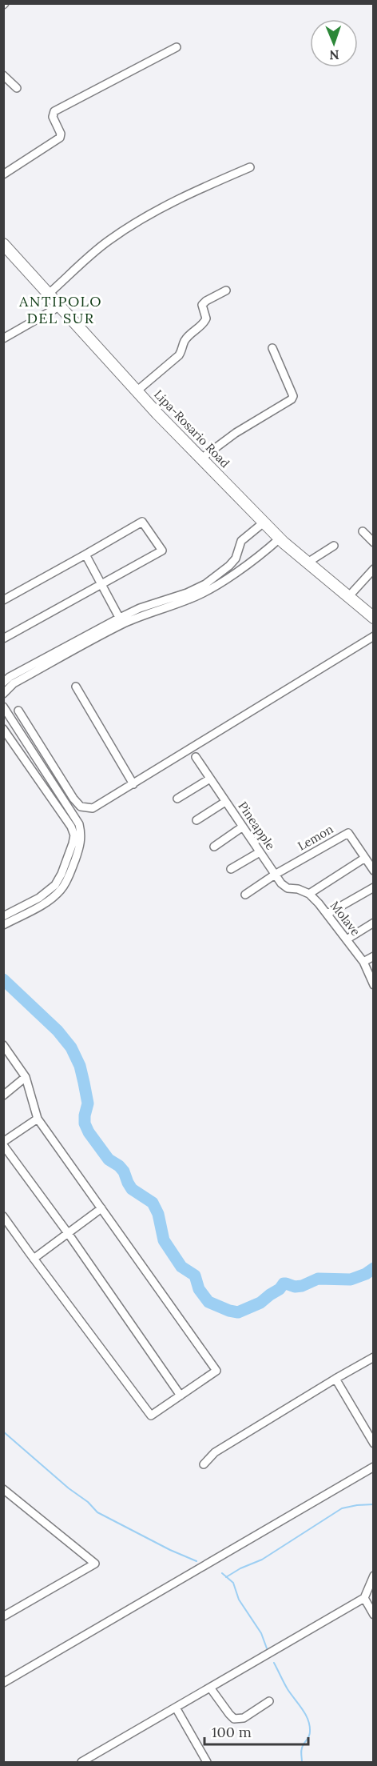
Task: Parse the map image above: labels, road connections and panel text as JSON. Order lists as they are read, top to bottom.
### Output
{
  "streets": {
    "main road": ["Lipa-Rosario Road"],
    "street": ["Pineapple", "Lemon", "Molave"]
  },
  "crossings": [
    ["Pineapple", "Lemon"],
    ["Pineapple", "Molave"]
  ],
  "districts": ["ANTIPOLO DEL SUR"],
  "scale_bar": "100 m",
  "north": "bottom"
}
